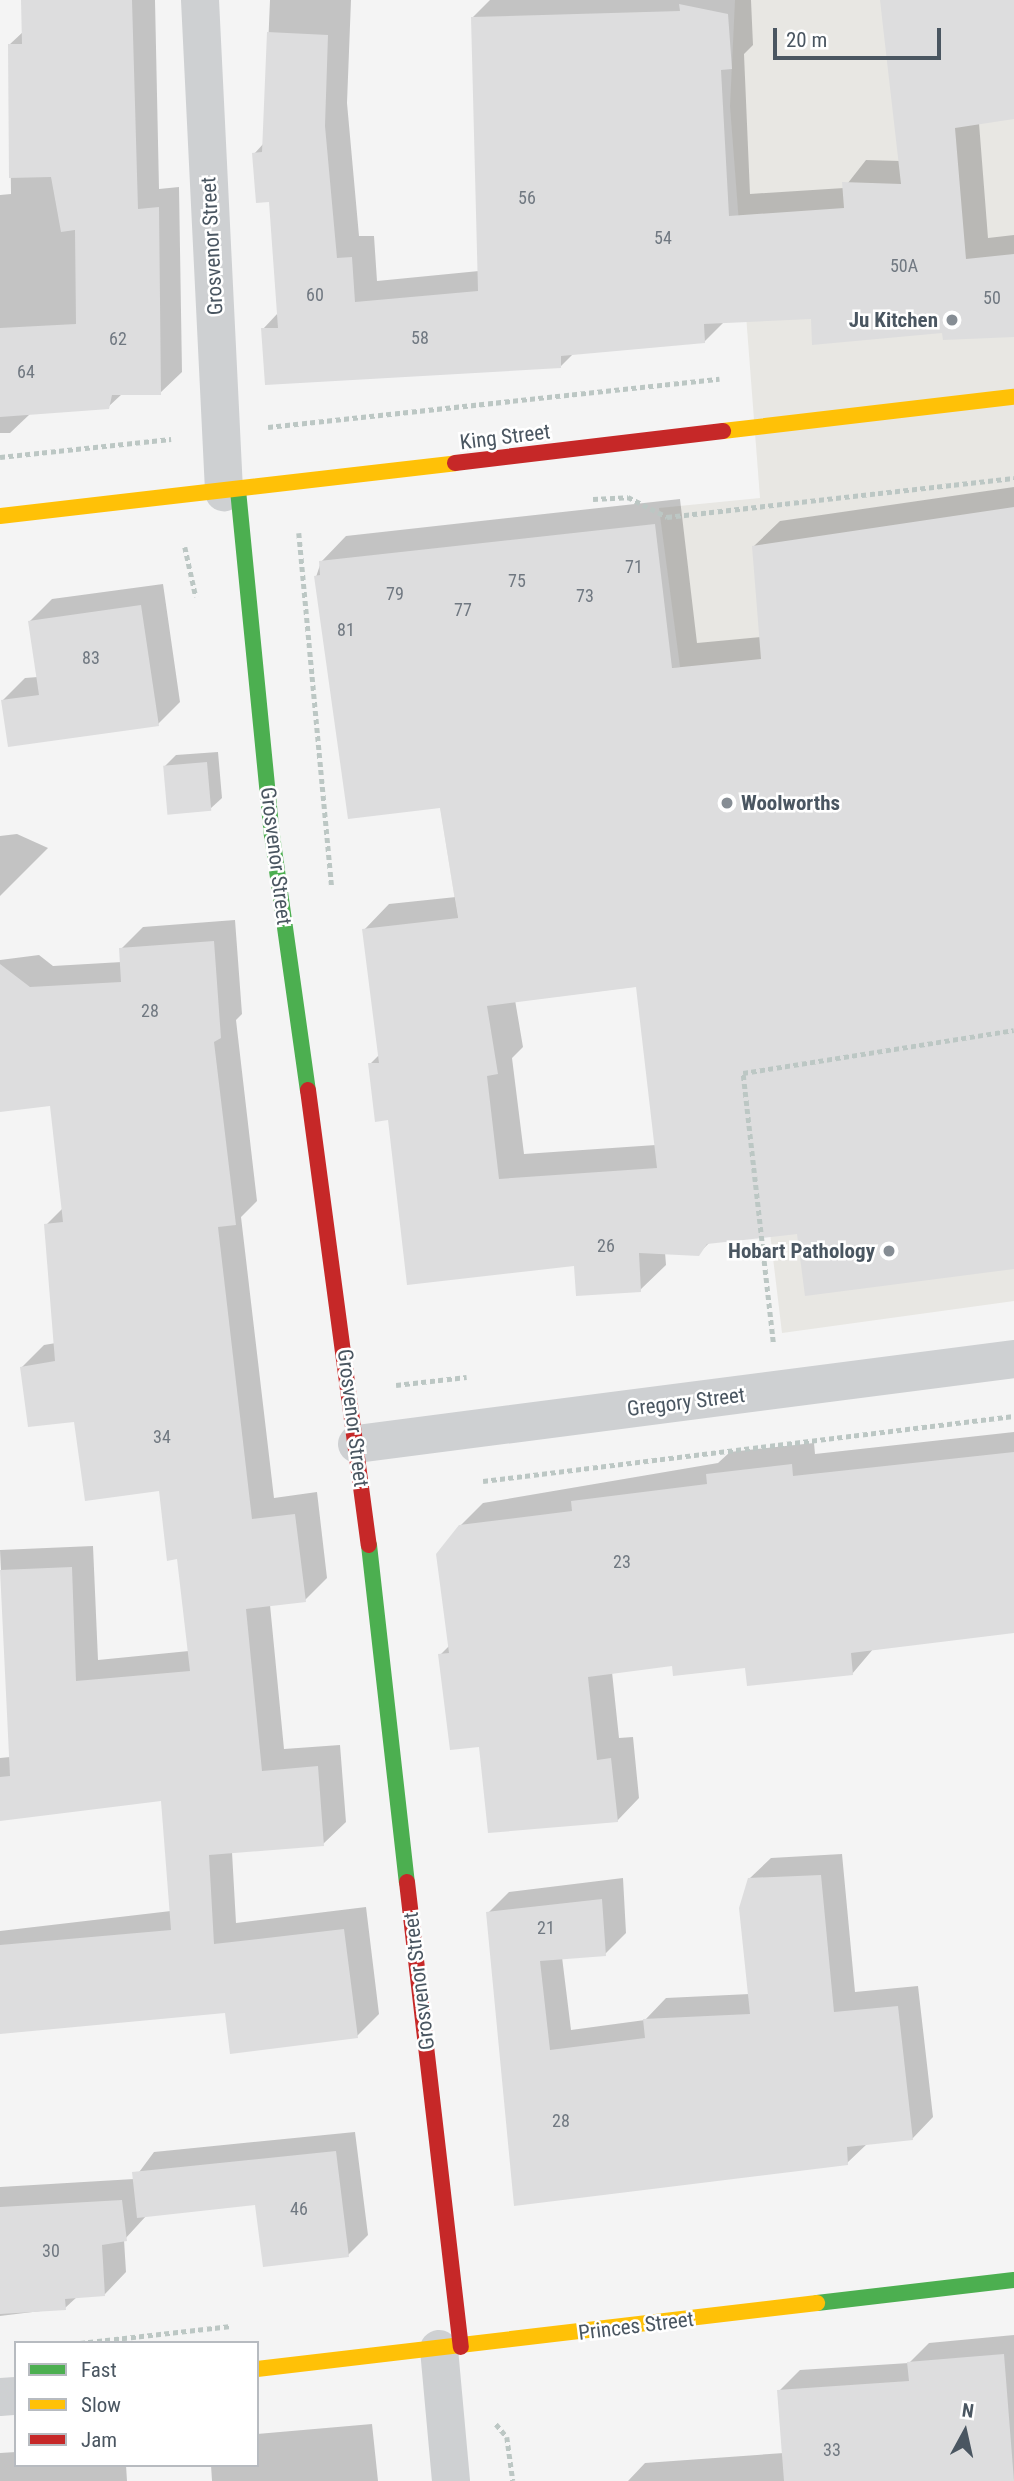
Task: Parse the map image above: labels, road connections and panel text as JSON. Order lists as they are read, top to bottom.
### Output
{
  "streets": {
    "street": [
      "Grosvenor Street",
      "King Street",
      "Gregory Street",
      "Princes Street"
    ]
  },
  "crossings": [
    ["Grosvenor Street", "King Street"],
    ["Grosvenor Street", "Gregory Street"],
    ["Grosvenor Street", "Princes Street"]
  ],
  "places": ["Ju Kitchen", "Woolworths", "Hobart Pathology"],
  "house_numbers": [
    "56",
    "54",
    "50A",
    "60",
    "50",
    "58",
    "62",
    "64",
    "71",
    "75",
    "79",
    "73",
    "77",
    "81",
    "83",
    "28",
    "26",
    "34",
    "23",
    "21",
    "28",
    "46",
    "30",
    "33"
  ],
  "legend": ["Fast", "Slow", "Jam"],
  "scale_bar": "20 m",
  "north": "top"
}
